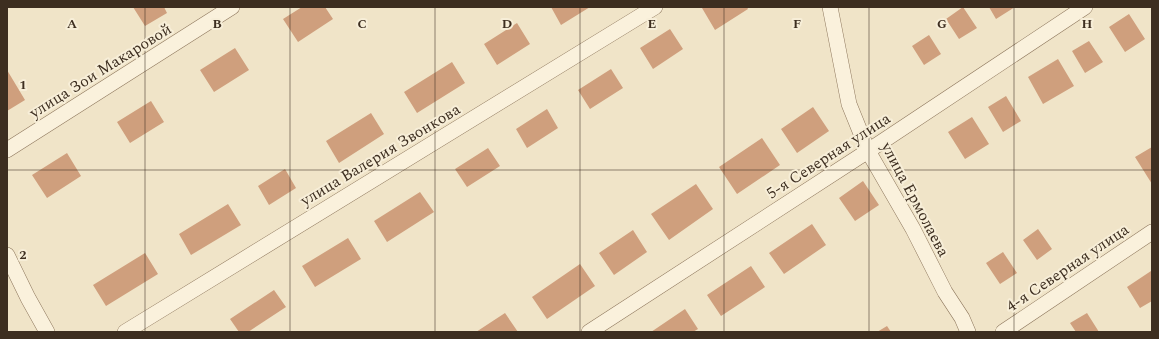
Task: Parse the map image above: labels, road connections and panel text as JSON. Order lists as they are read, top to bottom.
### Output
{
  "streets": {
    "street": [
      "улица Зои Макаровой",
      "улица Валерия Звонкова",
      "5-я Северная улица",
      "улица Ермолаева",
      "4-я Северная улица"
    ]
  },
  "crossings": [
    ["5-я Северная улица", "улица Ермолаева"]
  ],
  "grid": {
    "columns": [
      "A",
      "B",
      "C",
      "D",
      "E",
      "F",
      "G",
      "H"
    ],
    "rows": ["1", "2"]
  }
}
